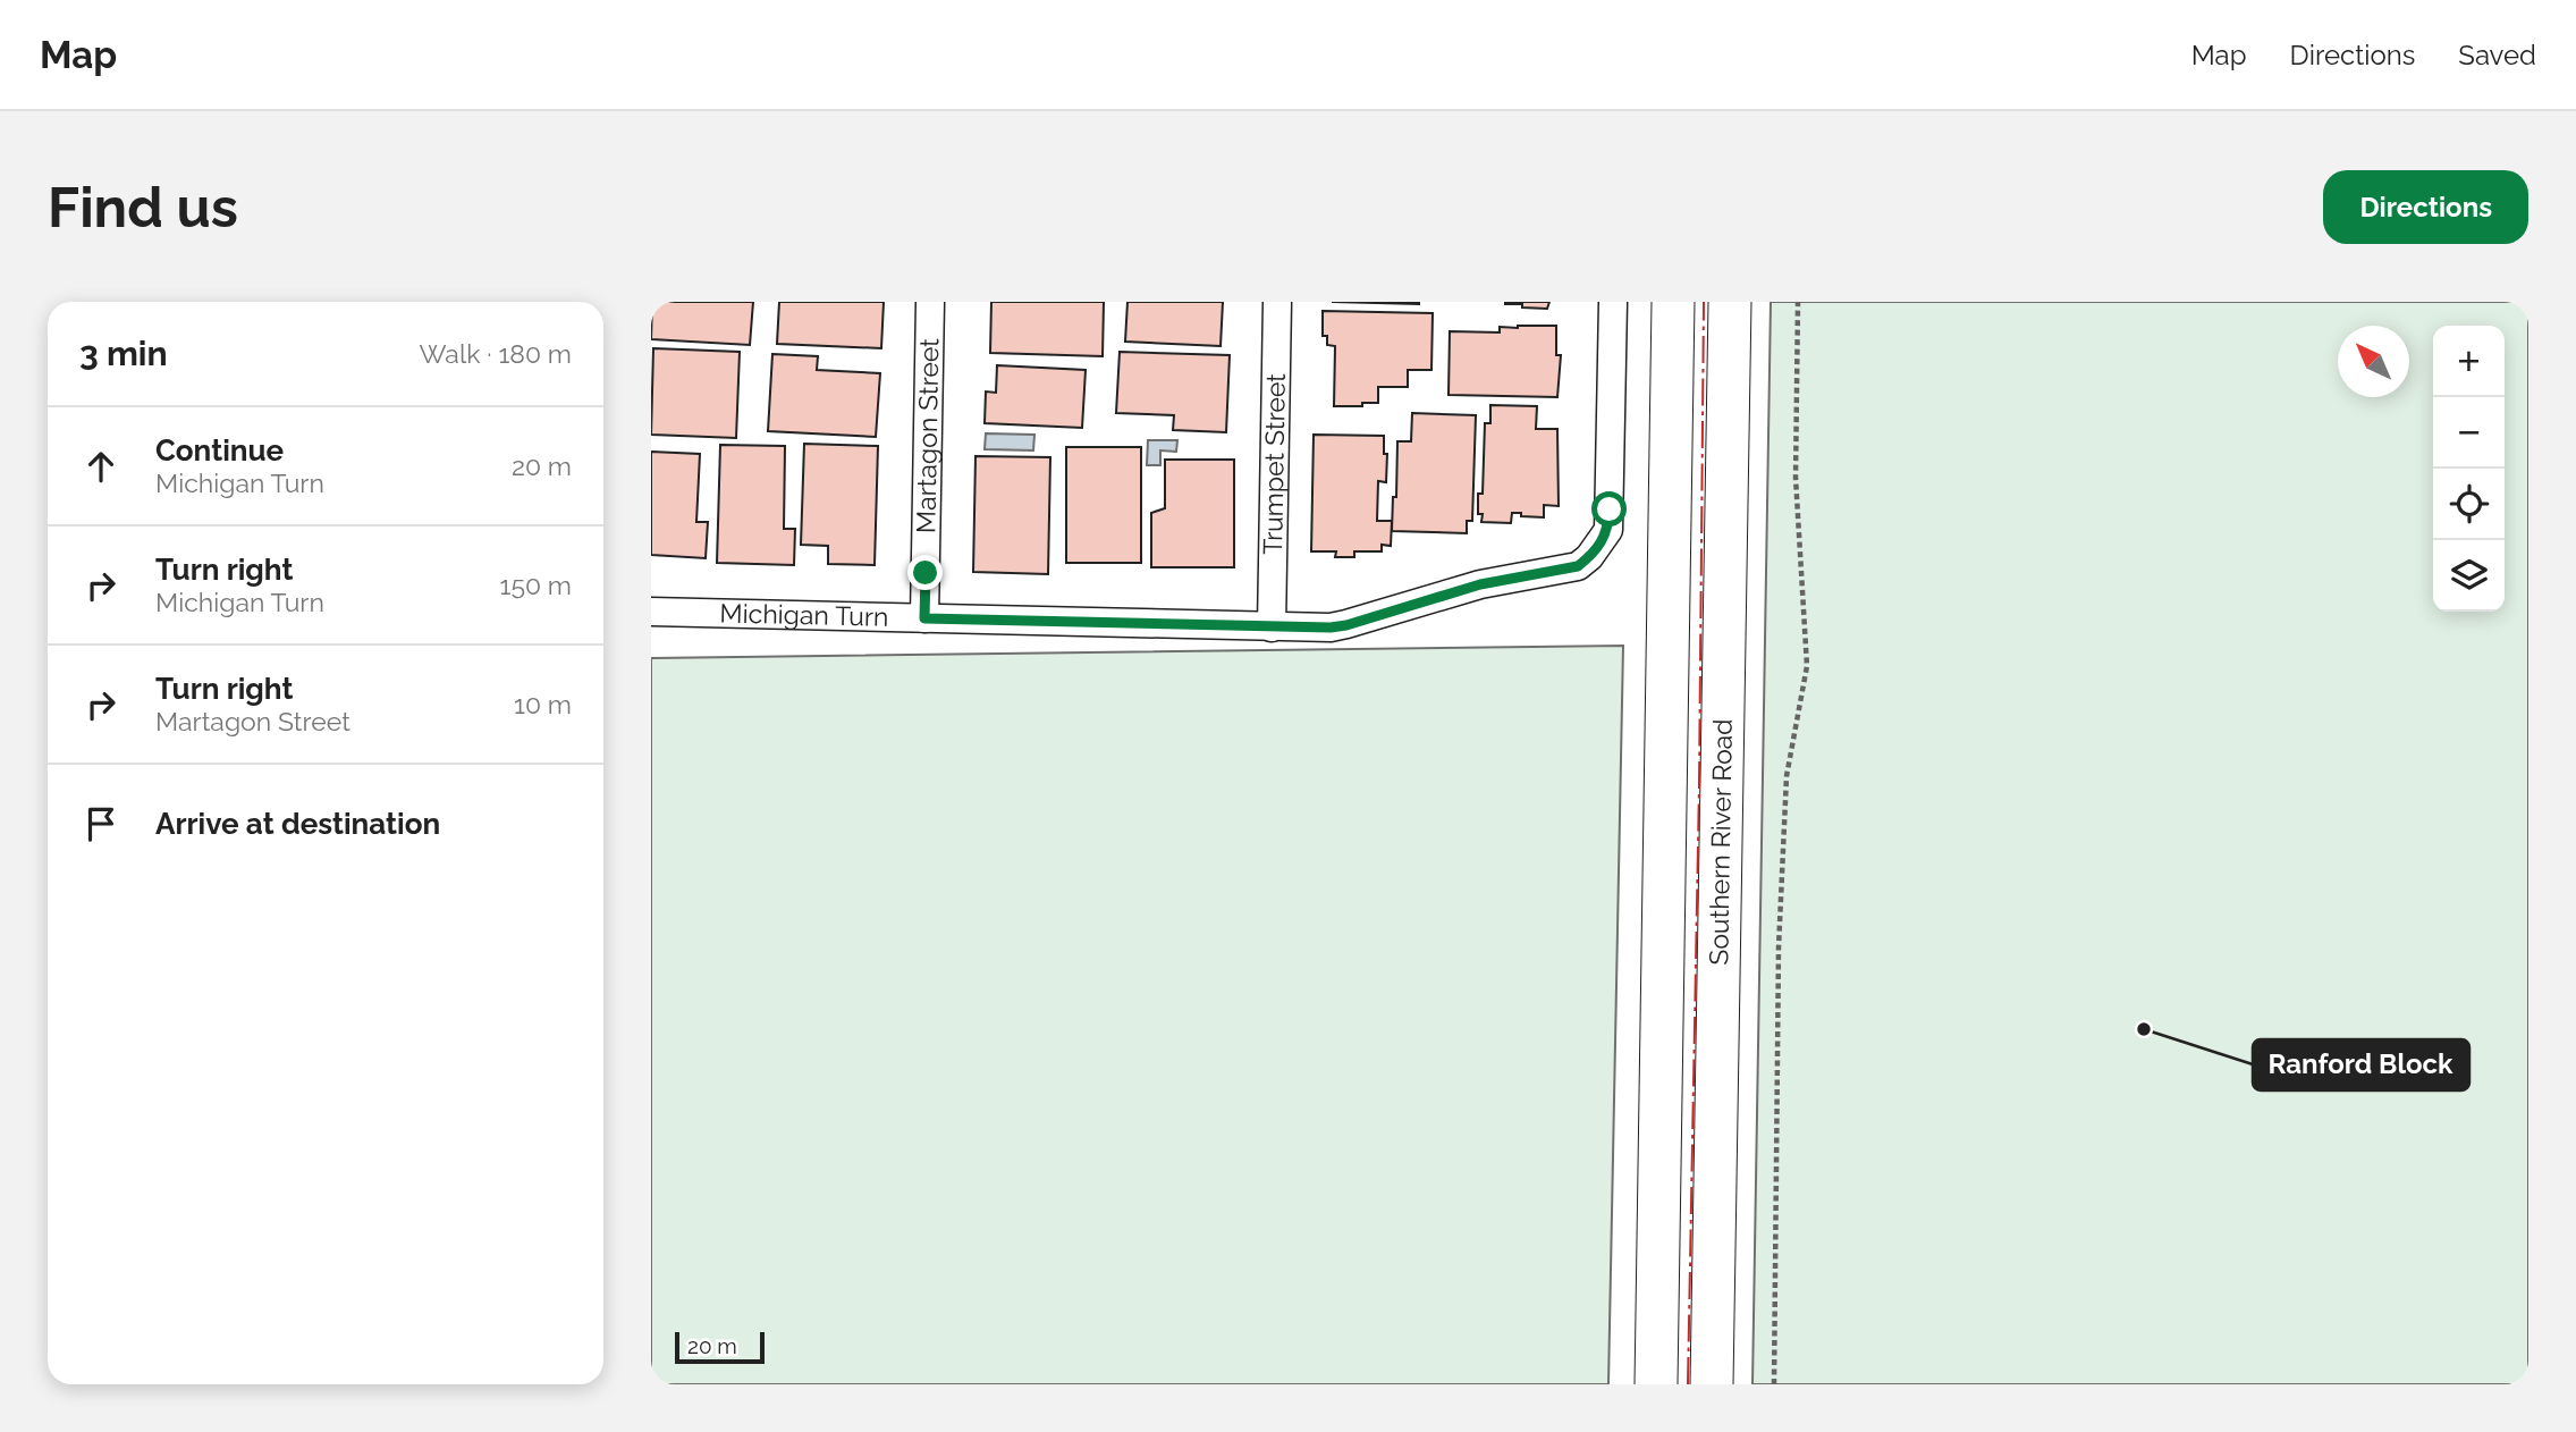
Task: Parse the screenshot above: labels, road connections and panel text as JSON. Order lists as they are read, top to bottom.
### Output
{
  "streets": {
    "main road": ["Southern River Road"],
    "street": ["Martagon Street", "Trumpet Street", "Michigan Turn"]
  },
  "crossings": [
    ["Martagon Street", "Michigan Turn"],
    ["Trumpet Street", "Michigan Turn"]
  ],
  "places": ["Ranford Block"],
  "scale_bar": "20 m",
  "north": "top left",
  "page": {
    "header": "Map",
    "nav": ["Map", "Directions", "Saved"],
    "buttons": "Directions",
    "title": "Find us",
    "heading": ["3 min", "Walk · 180 m"],
    "map_buttons": ["+", "−"],
    "list": [
      ["Continue", "Michigan Turn", "20 m"],
      ["Turn right", "Michigan Turn", "150 m"],
      ["Turn right", "Martagon Street", "10 m"],
      "Arrive at destination"
    ],
    "scale": "20 m"
  }
}
